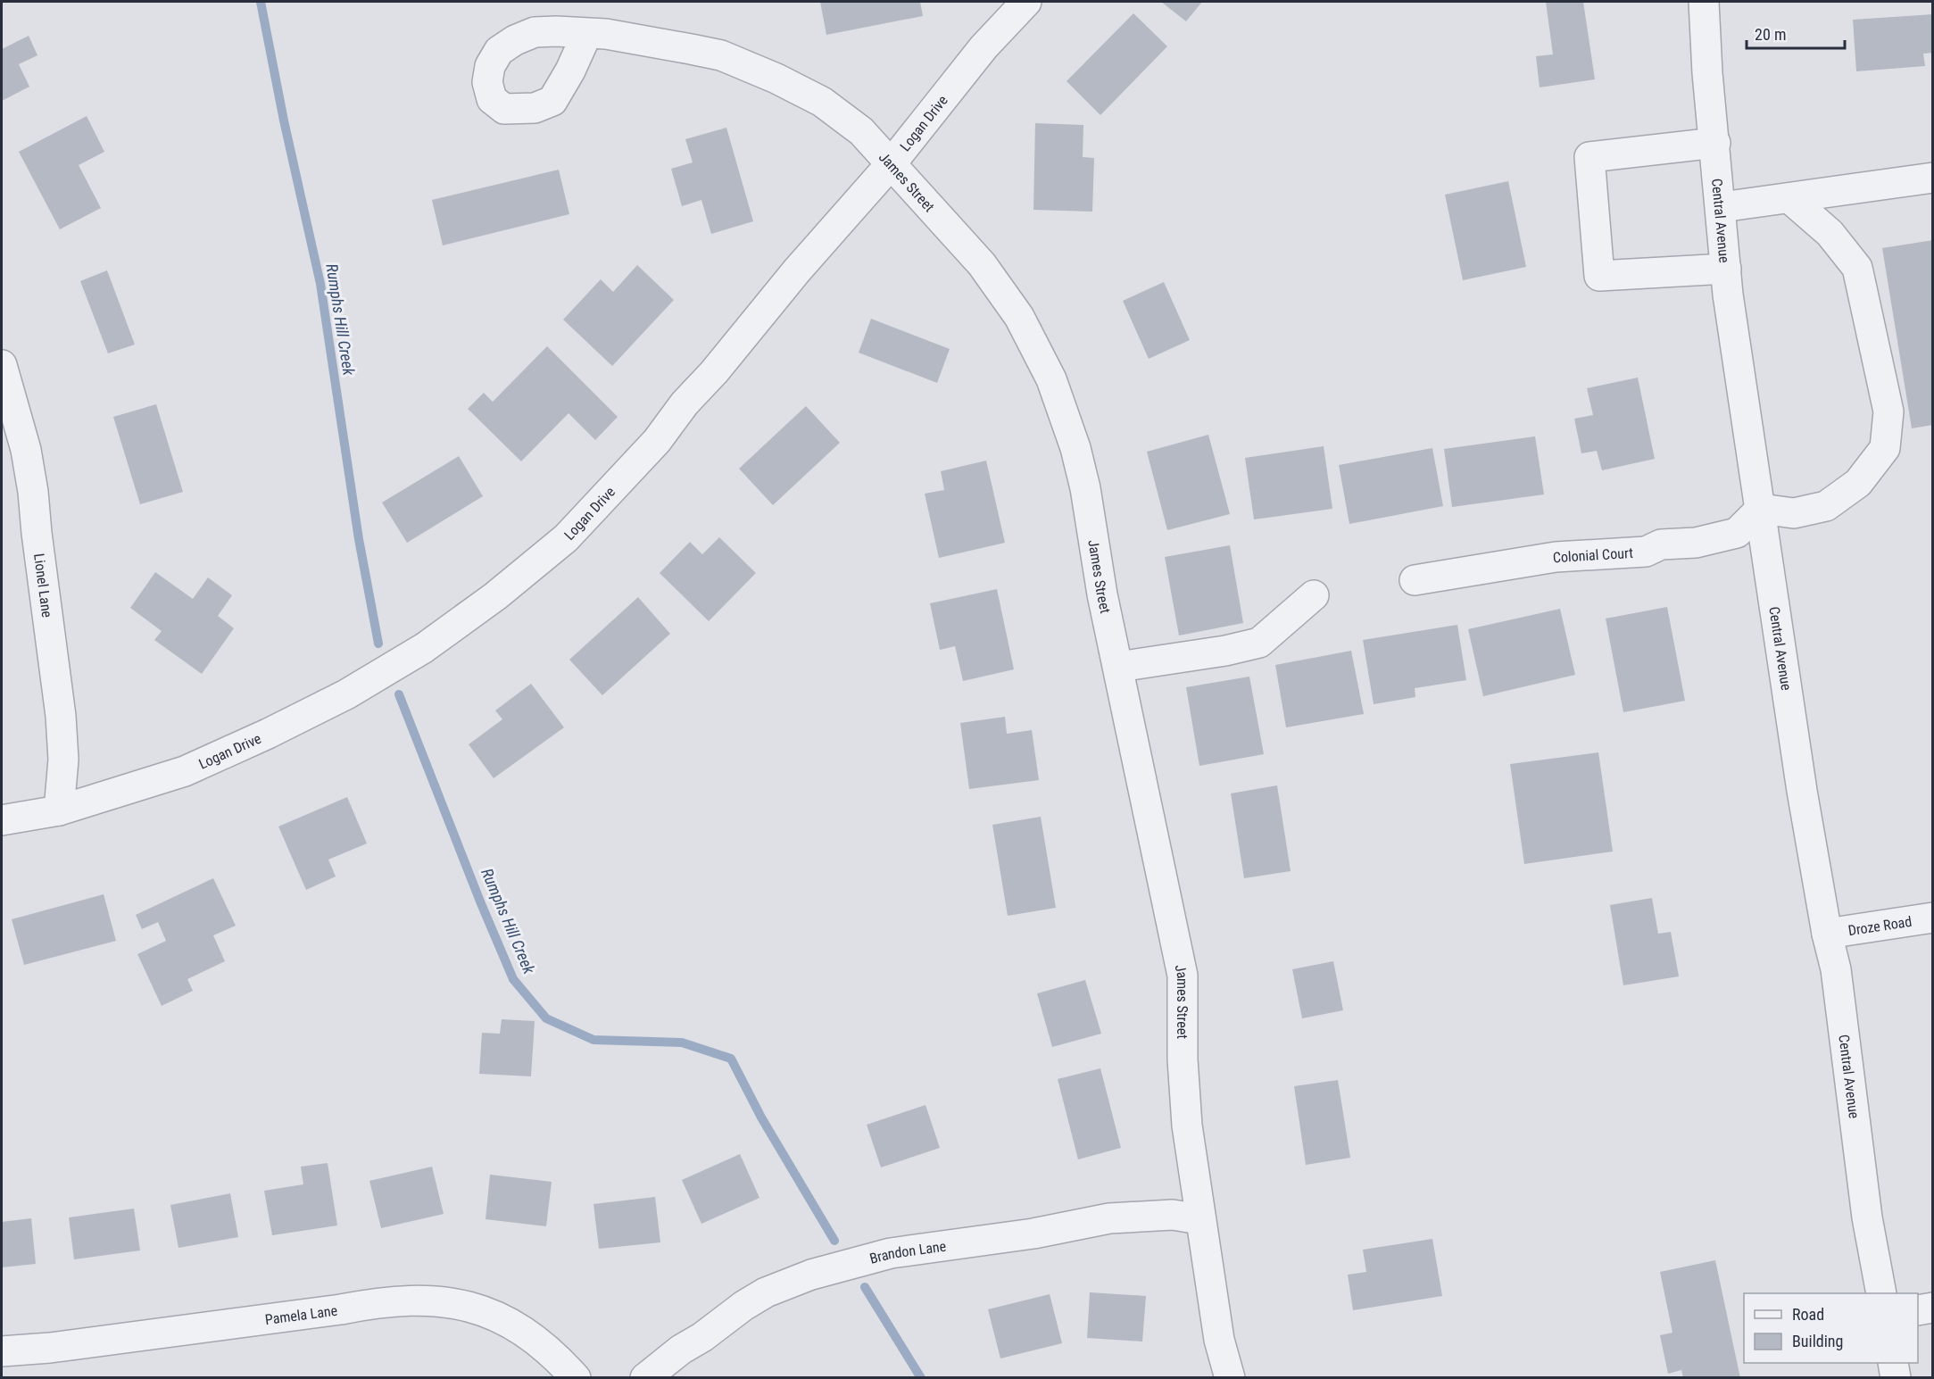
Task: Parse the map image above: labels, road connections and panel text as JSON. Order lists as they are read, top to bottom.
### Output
{
  "streets": {
    "street": [
      "Logan Drive",
      "James Street",
      "Central Avenue",
      "Colonial Court",
      "Lionel Lane",
      "Droze Road",
      "Brandon Lane",
      "Pamela Lane"
    ]
  },
  "crossings": [
    ["Logan Drive", "James Street"],
    ["Logan Drive", "Lionel Lane"],
    ["James Street", "Brandon Lane"],
    ["Central Avenue", "Colonial Court"],
    ["Central Avenue", "Droze Road"]
  ],
  "water": ["Rumphs Hill Creek"],
  "legend": ["Road", "Building"],
  "scale_bar": "20 m"
}
